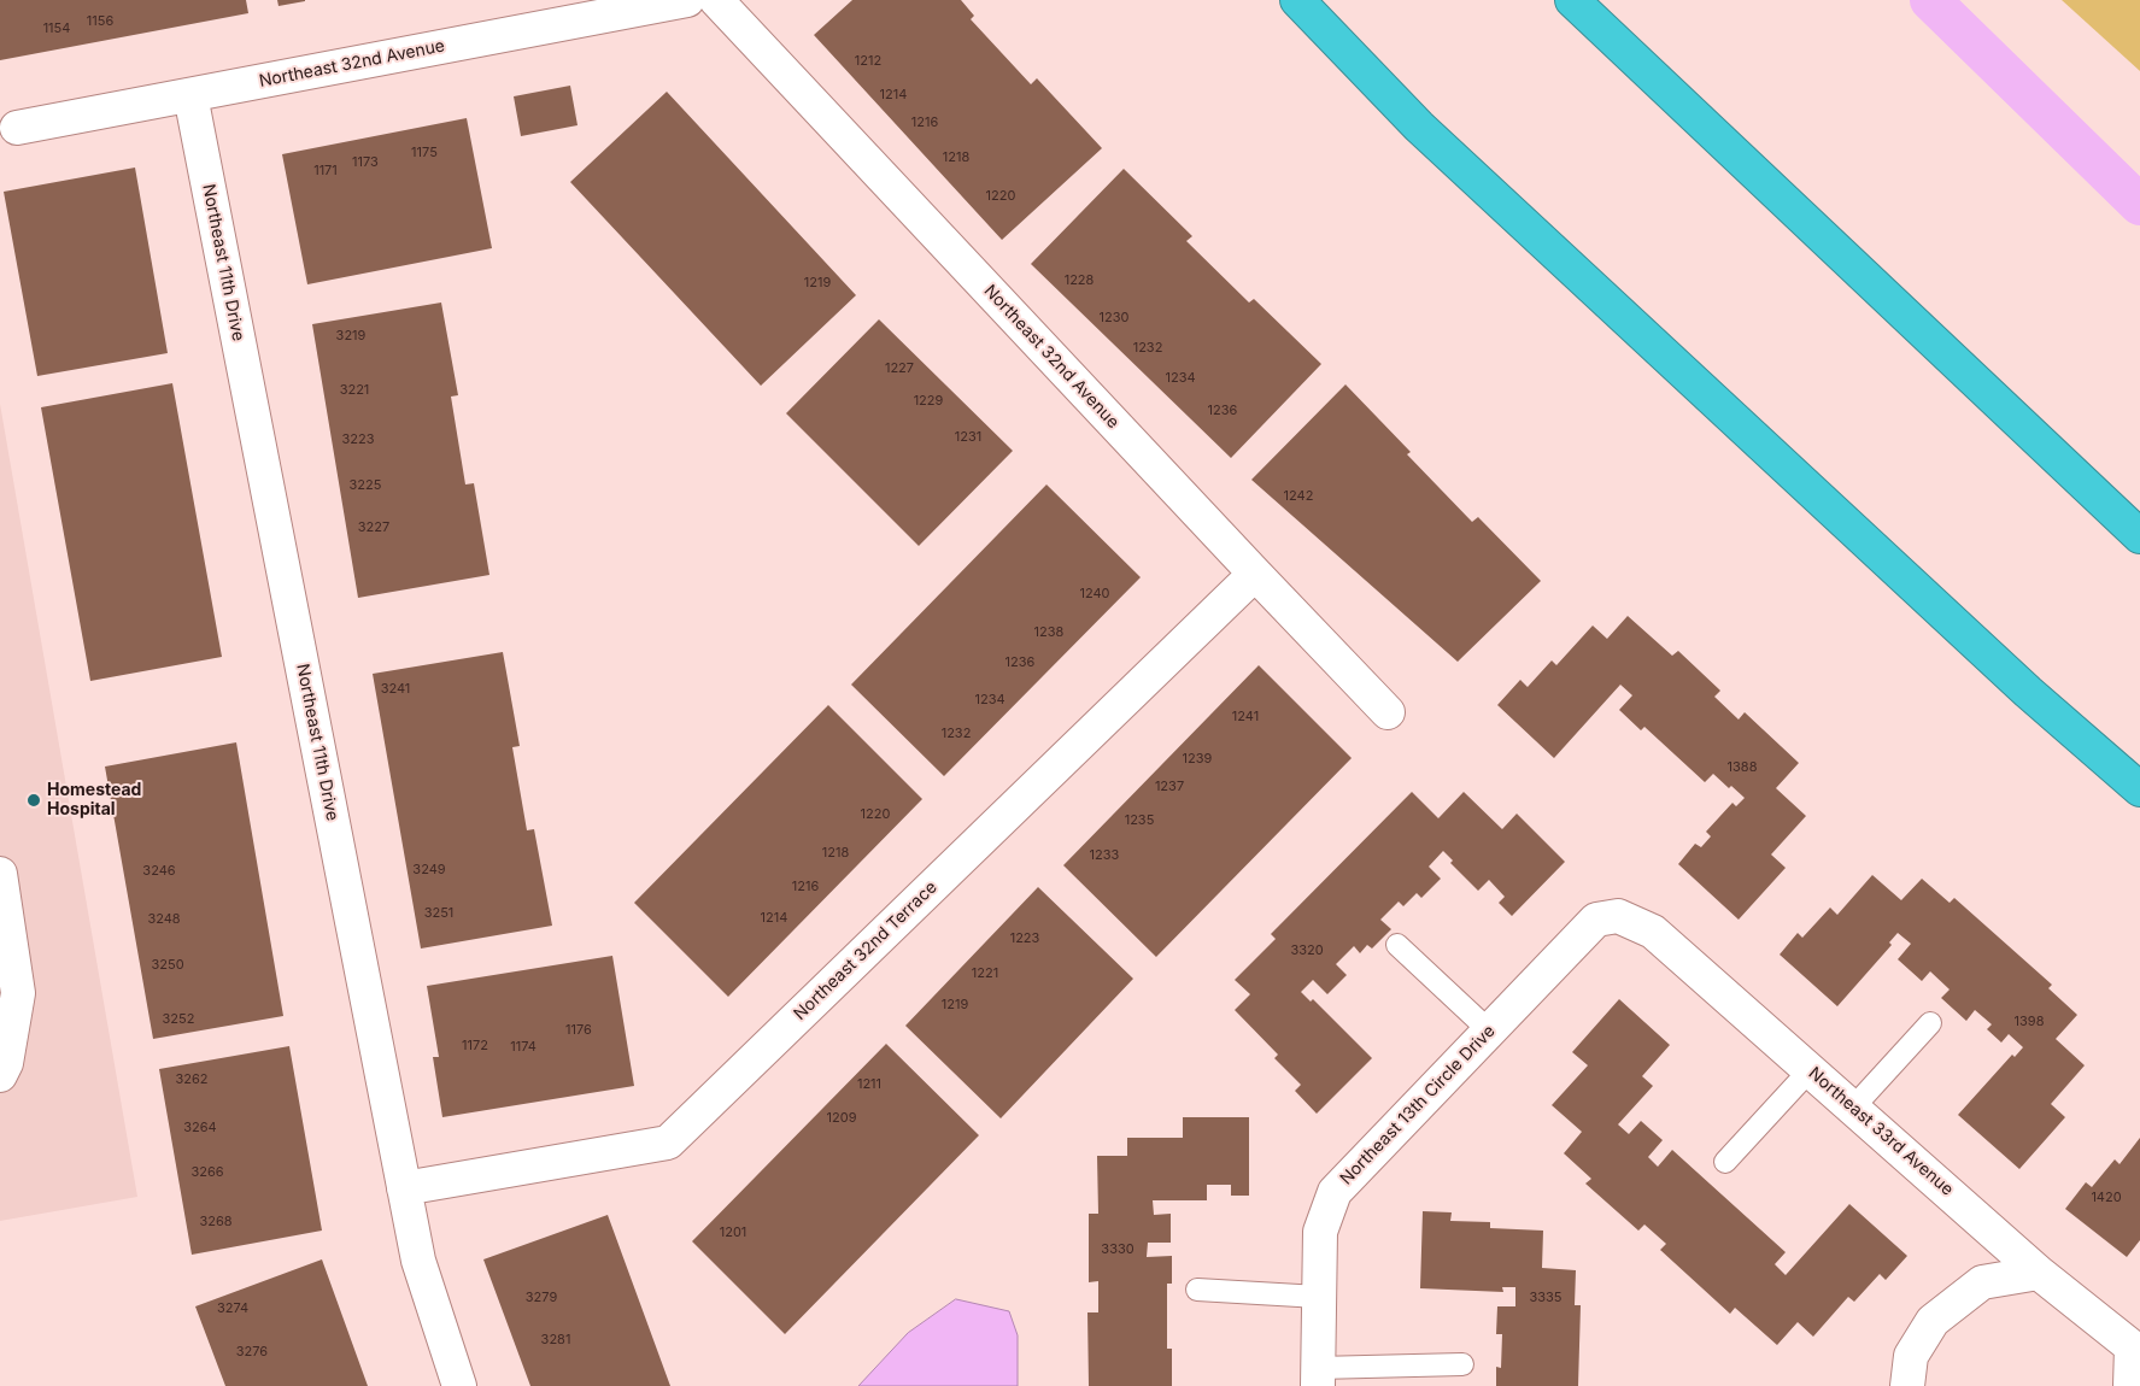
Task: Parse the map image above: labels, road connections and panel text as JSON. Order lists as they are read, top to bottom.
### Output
{
  "streets": {
    "street": [
      "Northeast 32nd Avenue",
      "Northeast 11th Drive",
      "Northeast 32nd Terrace",
      "Northeast 13th Circle Drive",
      "Northeast 33rd Avenue"
    ]
  },
  "crossings": [
    ["Northeast 32nd Avenue", "Northeast 11th Drive"],
    ["Northeast 32nd Avenue", "Northeast 32nd Terrace"],
    ["Northeast 11th Drive", "Northeast 32nd Terrace"],
    ["Northeast 13th Circle Drive", "Northeast 33rd Avenue"]
  ],
  "places": ["Homestead Hospital"],
  "house_numbers": [
    "1156",
    "1154",
    "1212",
    "1214",
    "1216",
    "1175",
    "1218",
    "1173",
    "1171",
    "1220",
    "1228",
    "1219",
    "1230",
    "3219",
    "1232",
    "1227",
    "1234",
    "3221",
    "1229",
    "1236",
    "1231",
    "3223",
    "3225",
    "1242",
    "3227",
    "1240",
    "1238",
    "1236",
    "3241",
    "1234",
    "1241",
    "1232",
    "1239",
    "1388",
    "1237",
    "1220",
    "1235",
    "1218",
    "1233",
    "3249",
    "3246",
    "1216",
    "3251",
    "1214",
    "3248",
    "1223",
    "3320",
    "3250",
    "1221",
    "1219",
    "3252",
    "1398",
    "1176",
    "1172",
    "1174",
    "3262",
    "1211",
    "1209",
    "3264",
    "3266",
    "1420",
    "3268",
    "1201",
    "3330",
    "3279",
    "3335",
    "3274",
    "3281",
    "3276"
  ]
}
